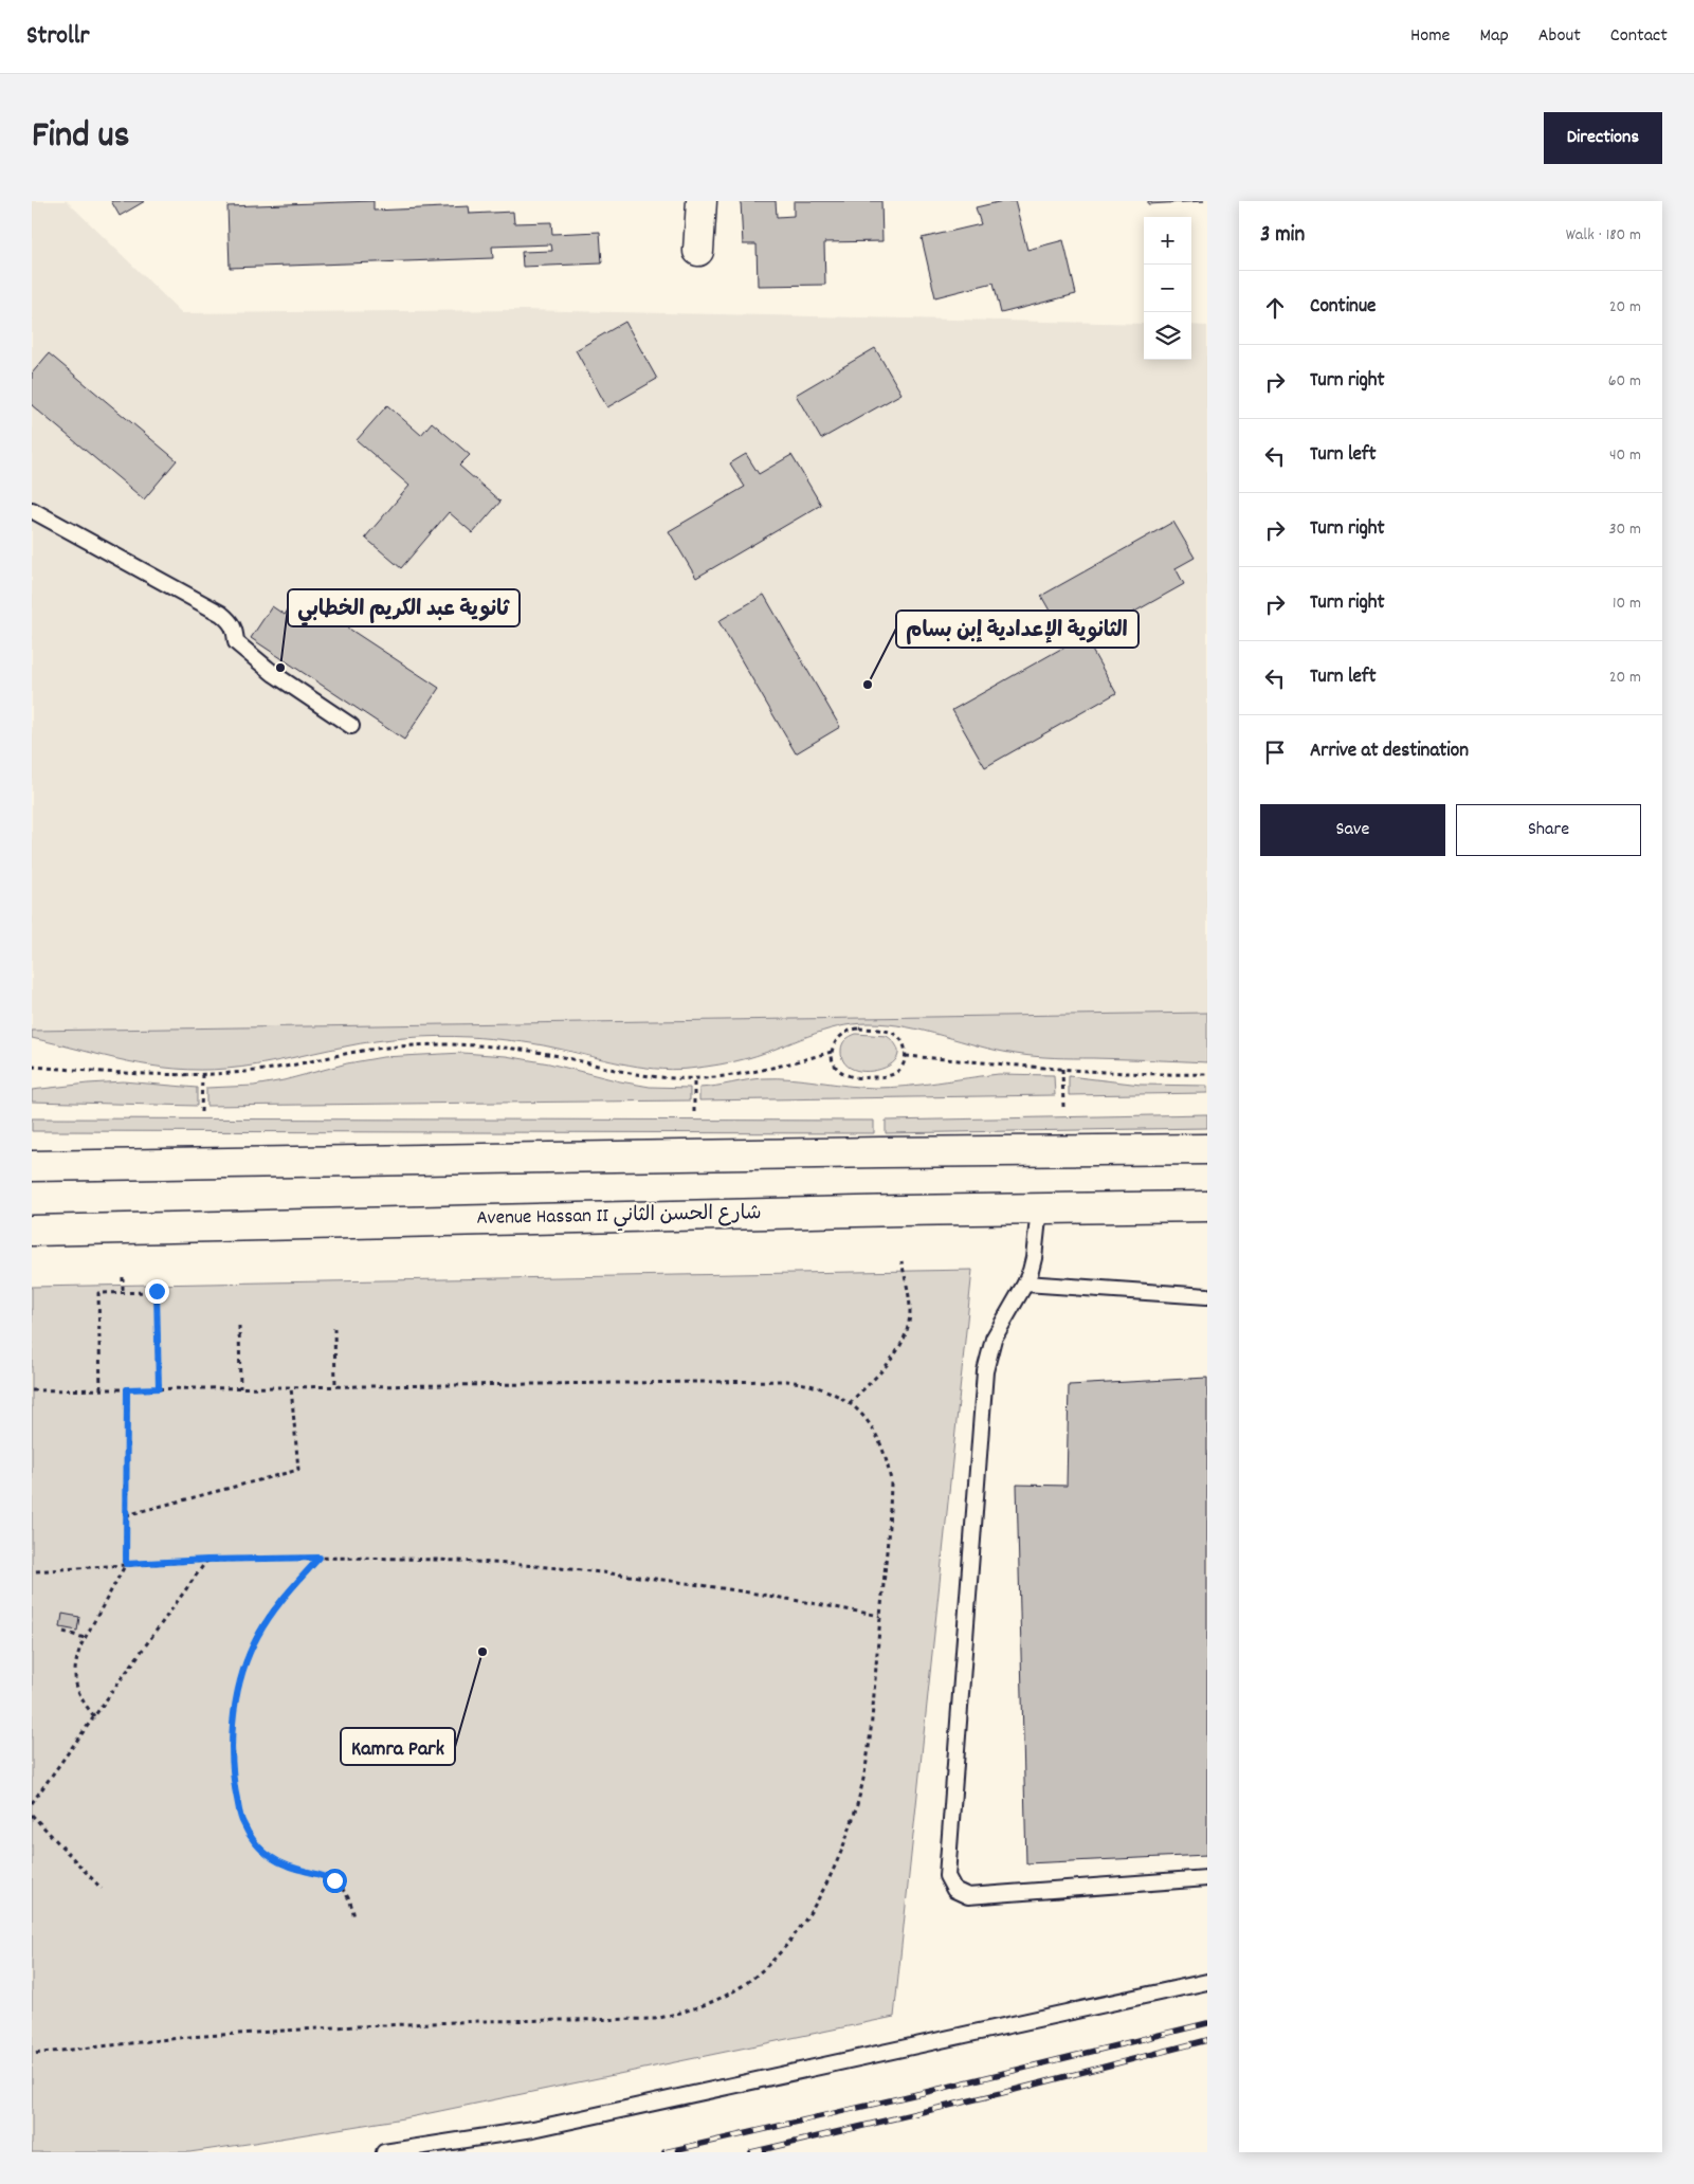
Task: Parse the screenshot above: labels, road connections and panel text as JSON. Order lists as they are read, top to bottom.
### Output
{
  "streets": {
    "main road": ["Avenue Hassan II شارع الحسن الثاني"]
  },
  "places": ["ثانوية عبد الكريم الخطابي", "الثانوية الإعدادية إبن بسام", "Kamra Park"],
  "page": {
    "header": "Strollr",
    "nav": [
      "Home",
      "Map",
      "About",
      "Contact"
    ],
    "title": "Find us",
    "buttons": [
      "Directions",
      ["Save", "Share"]
    ],
    "heading": ["3 min", "Walk · 180 m"],
    "map_buttons": ["+", "−"],
    "list": [
      ["Continue", "20 m"],
      ["Turn right", "60 m"],
      ["Turn left", "40 m"],
      ["Turn right", "30 m"],
      ["Turn right", "10 m"],
      ["Turn left", "20 m"],
      "Arrive at destination"
    ]
  }
}
